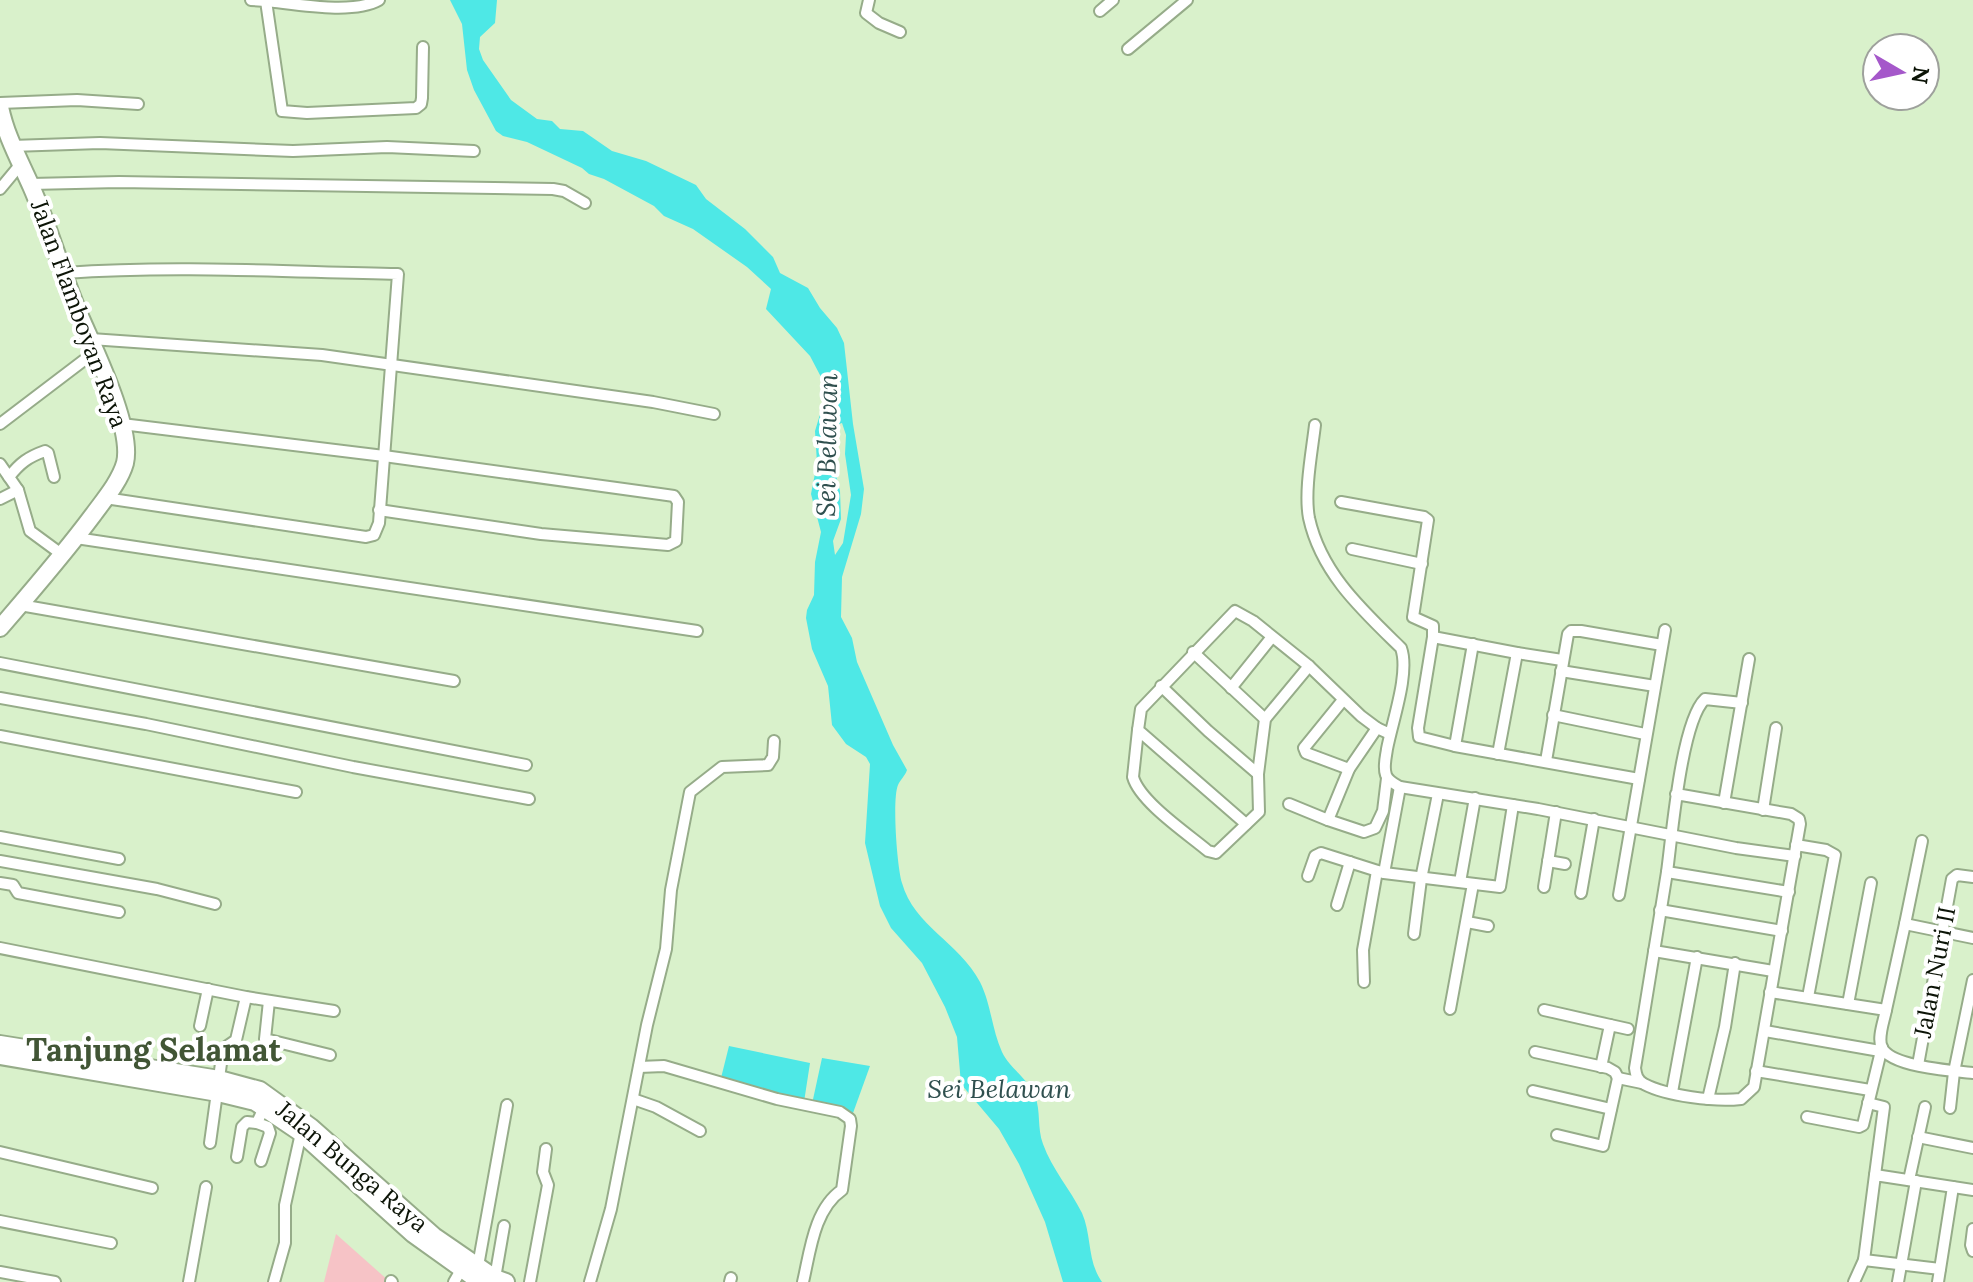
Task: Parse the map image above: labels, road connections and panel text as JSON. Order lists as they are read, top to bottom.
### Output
{
  "streets": {
    "main road": ["Jalan Flamboyan Raya", "Jalan Bunga Raya"],
    "street": ["Jalan Nuri II"]
  },
  "districts": ["Tanjung Selamat"],
  "water": ["Sei Belawan"],
  "north": "right"
}
